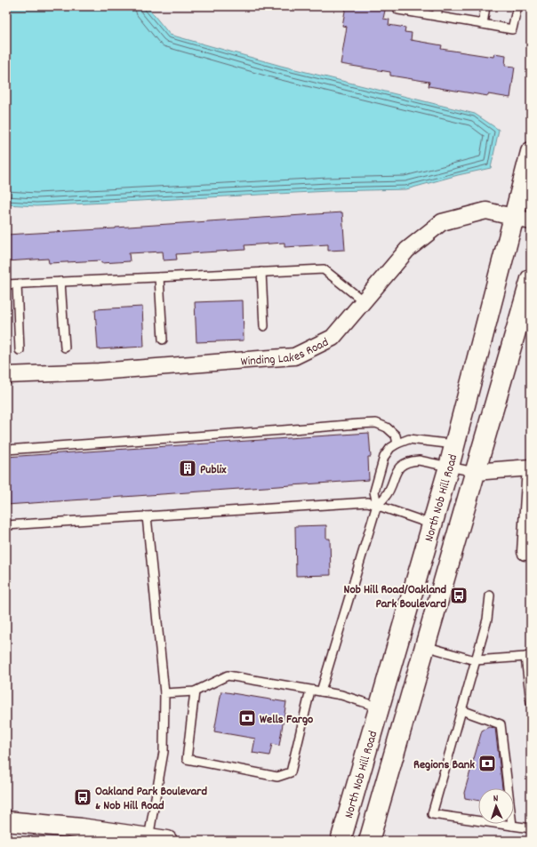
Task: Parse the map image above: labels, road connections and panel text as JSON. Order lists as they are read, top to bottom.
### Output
{
  "streets": {
    "main road": ["North Nob Hill Road"],
    "street": ["Winding Lakes Road"]
  },
  "crossings": [
    ["Winding Lakes Road", "North Nob Hill Road"]
  ],
  "places": {
    "building": ["Publix"],
    "bus stop": ["Nob Hill Road/Oakland Park Boulevard", "Oakland Park Boulevard & Nob Hill Road"],
    "bank": ["Wells Fargo", "Regions Bank"]
  },
  "north": "top"
}
